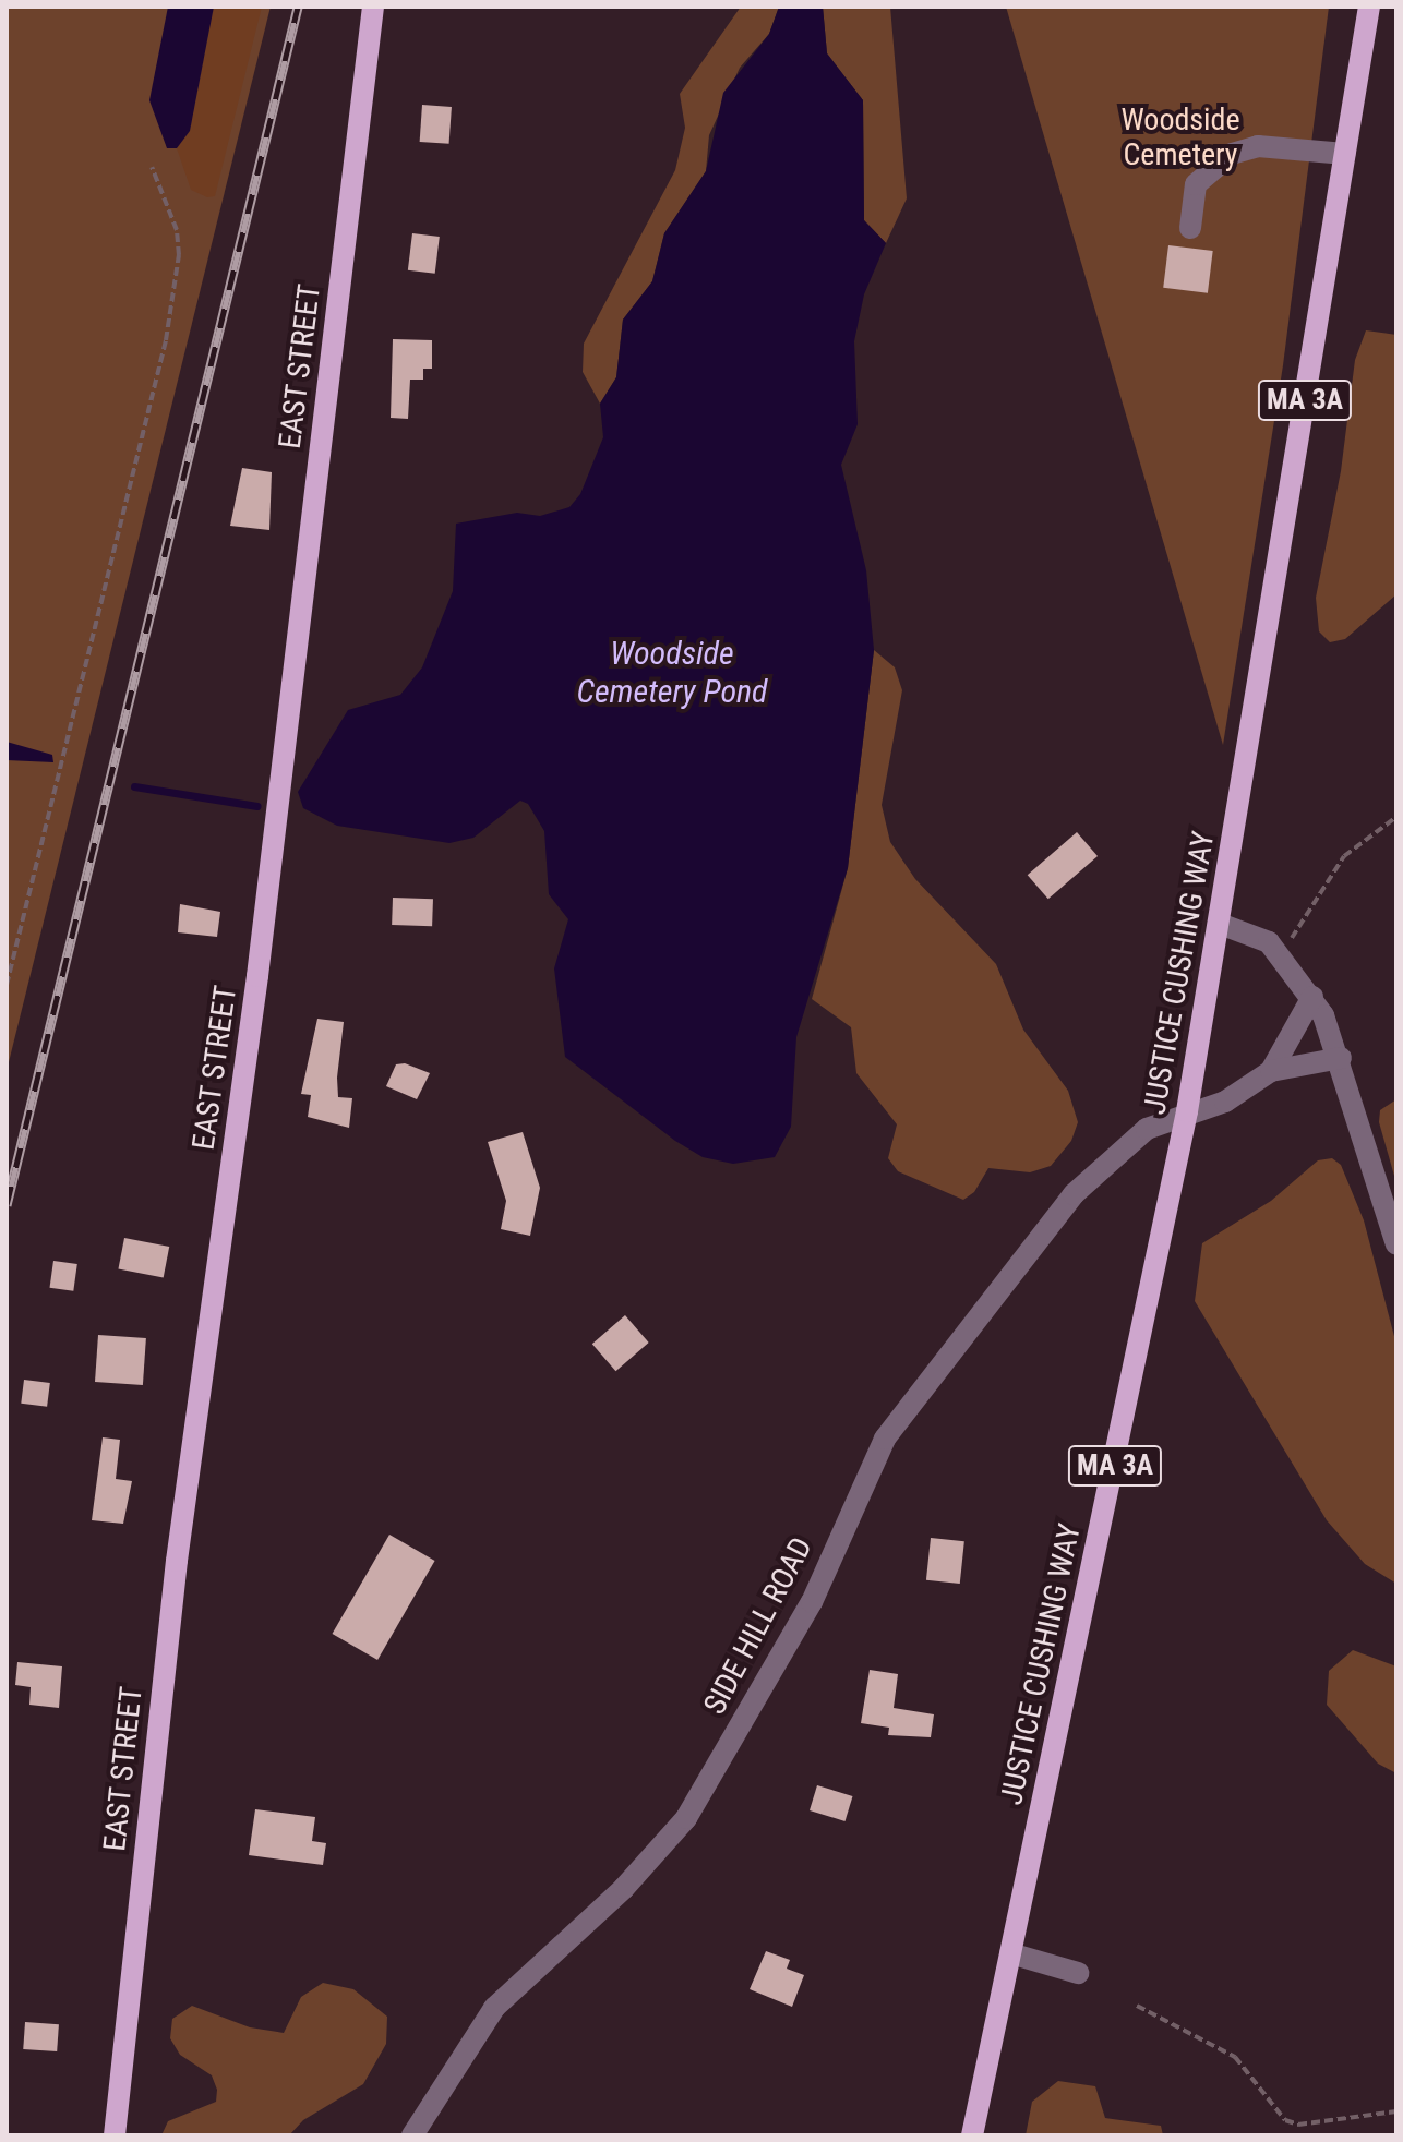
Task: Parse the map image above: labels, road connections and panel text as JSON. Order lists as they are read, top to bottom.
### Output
{
  "streets": {
    "main road": ["EAST STREET", "MA 3A", "JUSTICE CUSHING WAY"],
    "street": ["SIDE HILL ROAD"]
  },
  "crossings": [
    ["MA 3A", "JUSTICE CUSHING WAY"],
    ["JUSTICE CUSHING WAY", "SIDE HILL ROAD"]
  ],
  "water": ["Woodside Cemetery Pond"],
  "parks": ["Woodside Cemetery"]
}
